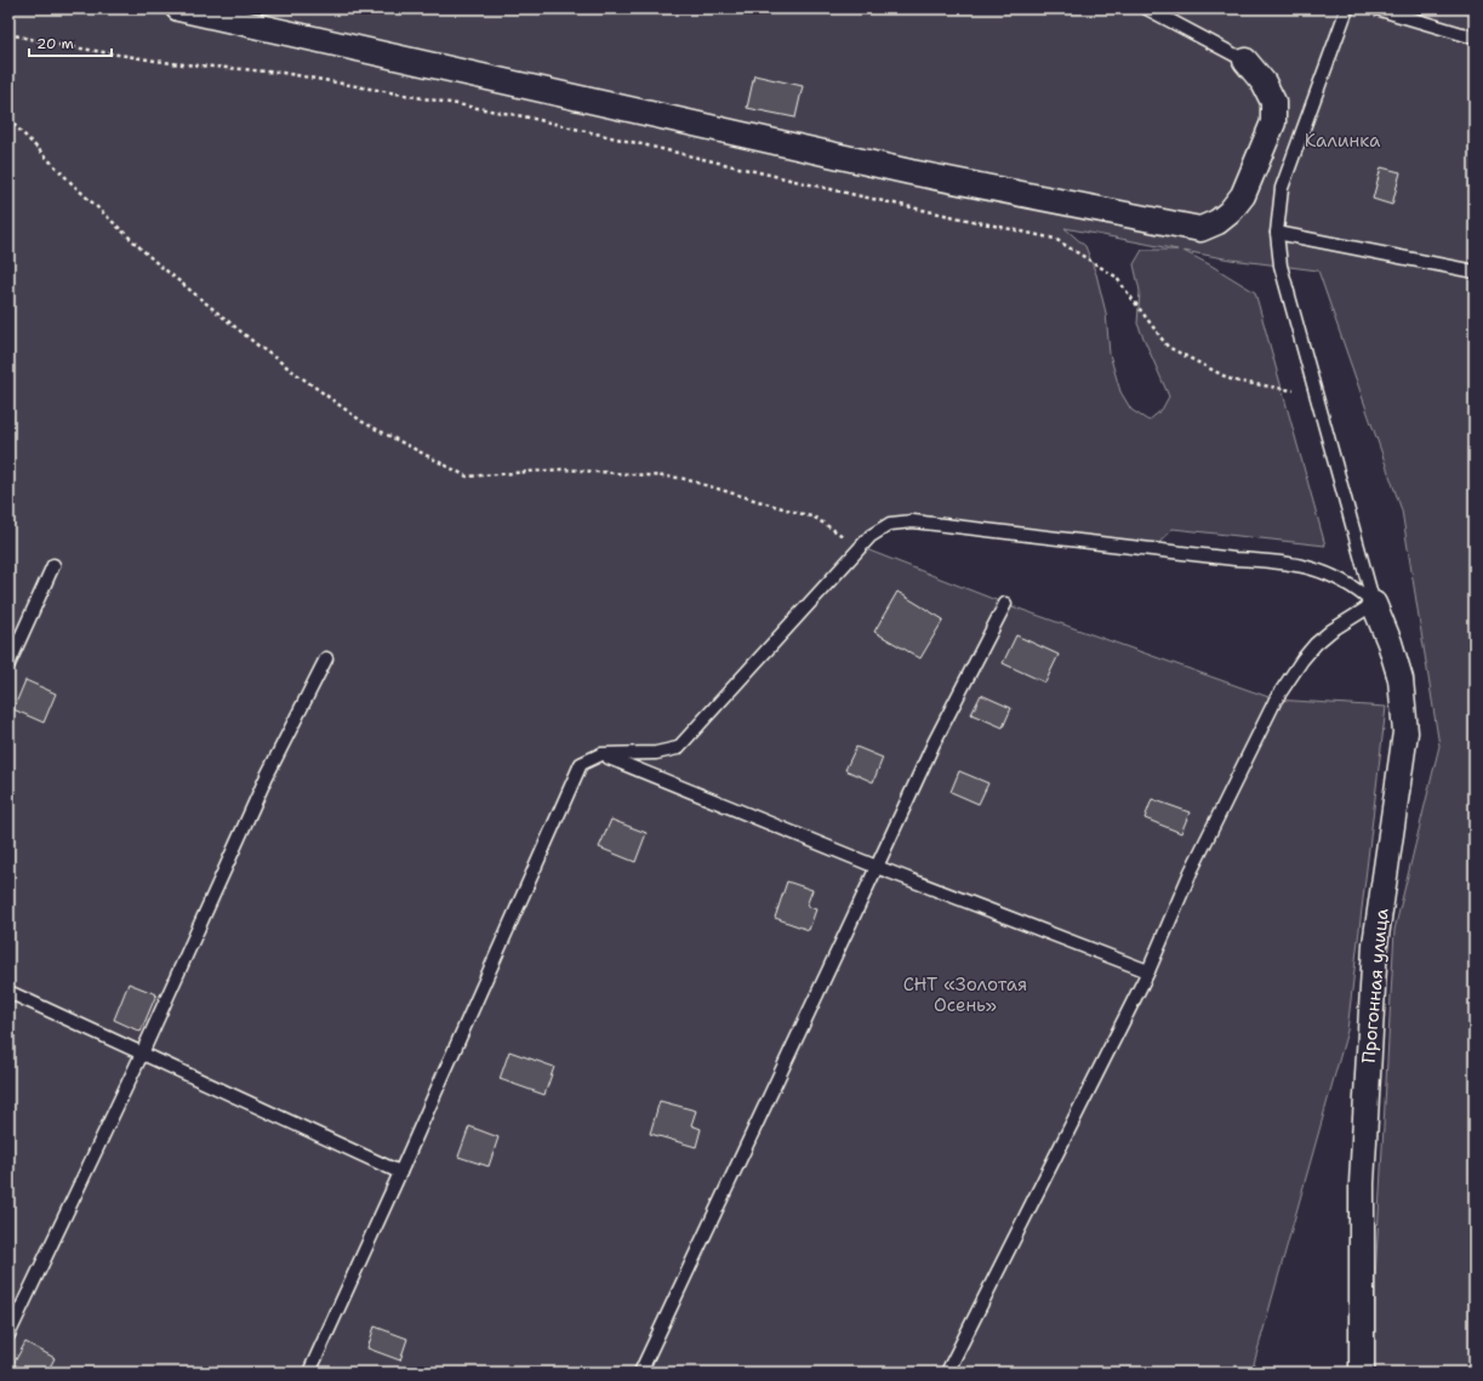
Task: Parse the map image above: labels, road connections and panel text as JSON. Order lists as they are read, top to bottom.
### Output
{
  "streets": {
    "street": ["Прогонная улица"]
  },
  "parks": ["Калинка", "СНТ «Золотая Осень»"],
  "scale_bar": "20 m"
}
